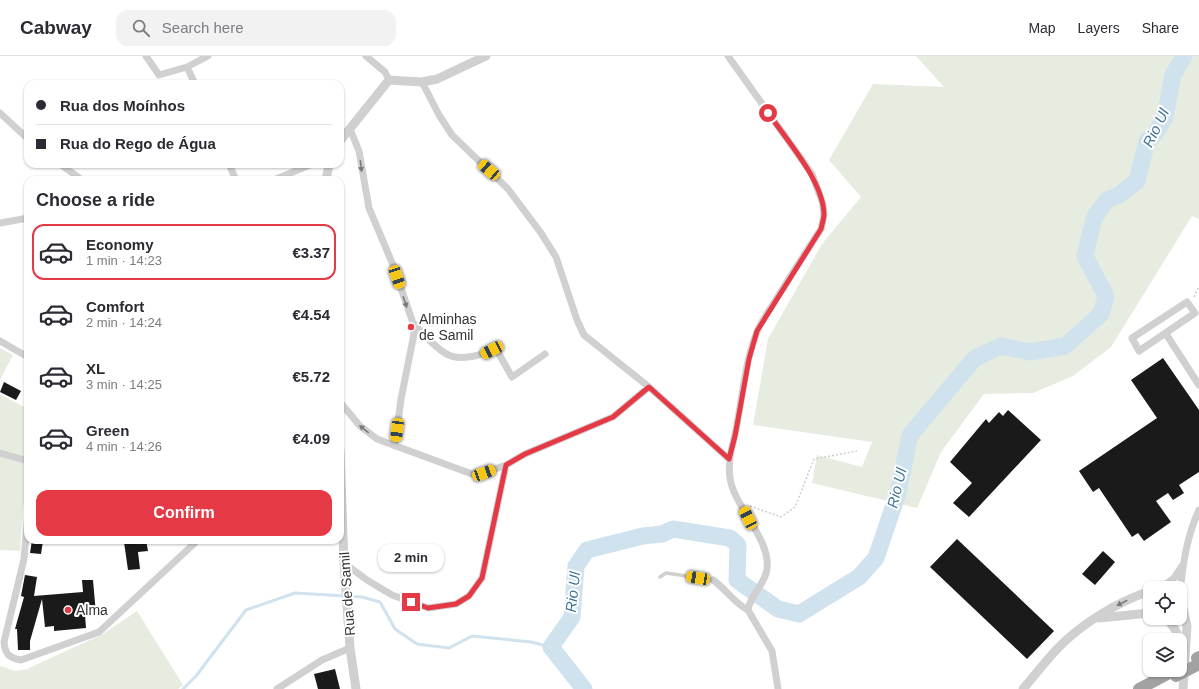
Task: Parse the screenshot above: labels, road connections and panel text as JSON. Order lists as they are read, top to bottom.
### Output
{
  "streets": {
    "street": ["Rua de Samil"]
  },
  "water": ["Rio Ul"],
  "places": ["Alminhas de Samil", "Alma"],
  "page": {
    "header": "Cabway",
    "search": "Search here",
    "nav": ["Map", "Layers", "Share"],
    "banner": ["Rua dos Moínhos", "Rua do Rego de Água"],
    "heading": "Choose a ride",
    "list": [
      {
        "name": "Economy",
        "note": "1 min · 14:23",
        "value": "€3.37"
      },
      {
        "name": "Comfort",
        "note": "2 min · 14:24",
        "value": "€4.54"
      },
      {
        "name": "XL",
        "note": "3 min · 14:25",
        "value": "€5.72"
      },
      {
        "name": "Green",
        "note": "4 min · 14:26",
        "value": "€4.09"
      }
    ],
    "buttons": "Confirm",
    "bubble": "2 min"
  }
}
